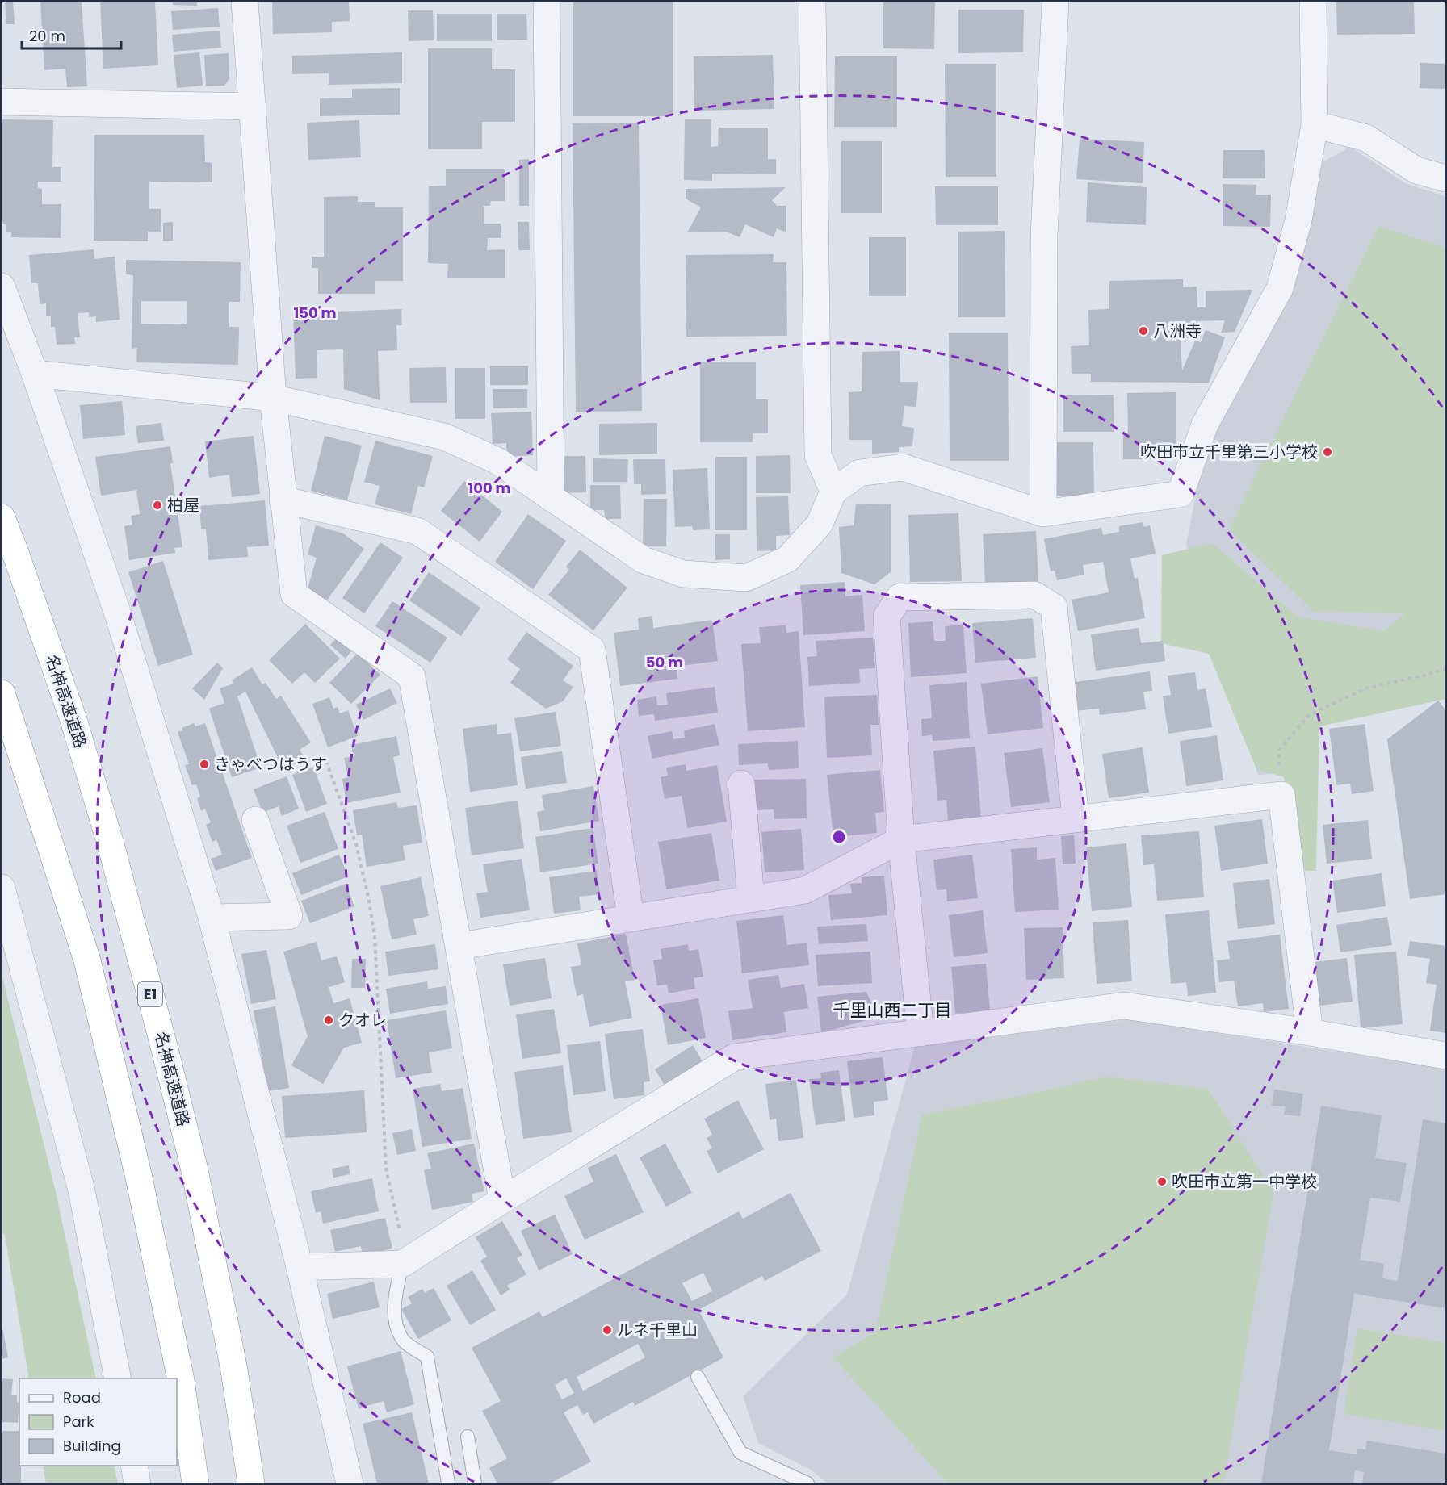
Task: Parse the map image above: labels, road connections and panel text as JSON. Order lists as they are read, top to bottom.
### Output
{
  "streets": {
    "highway": ["名神高速道路", "E1"]
  },
  "districts": ["千里山西二丁目"],
  "places": [
    "八洲寺",
    "吹田市立千里第三小学校",
    "柏屋",
    "きゃべつはうす",
    "クオレ",
    "吹田市立第一中学校",
    "ルネ千里山"
  ],
  "legend": ["Road", "Park", "Building"],
  "scale_bar": "20 m",
  "rings": ["150 m", "100 m", "50 m"]
}
